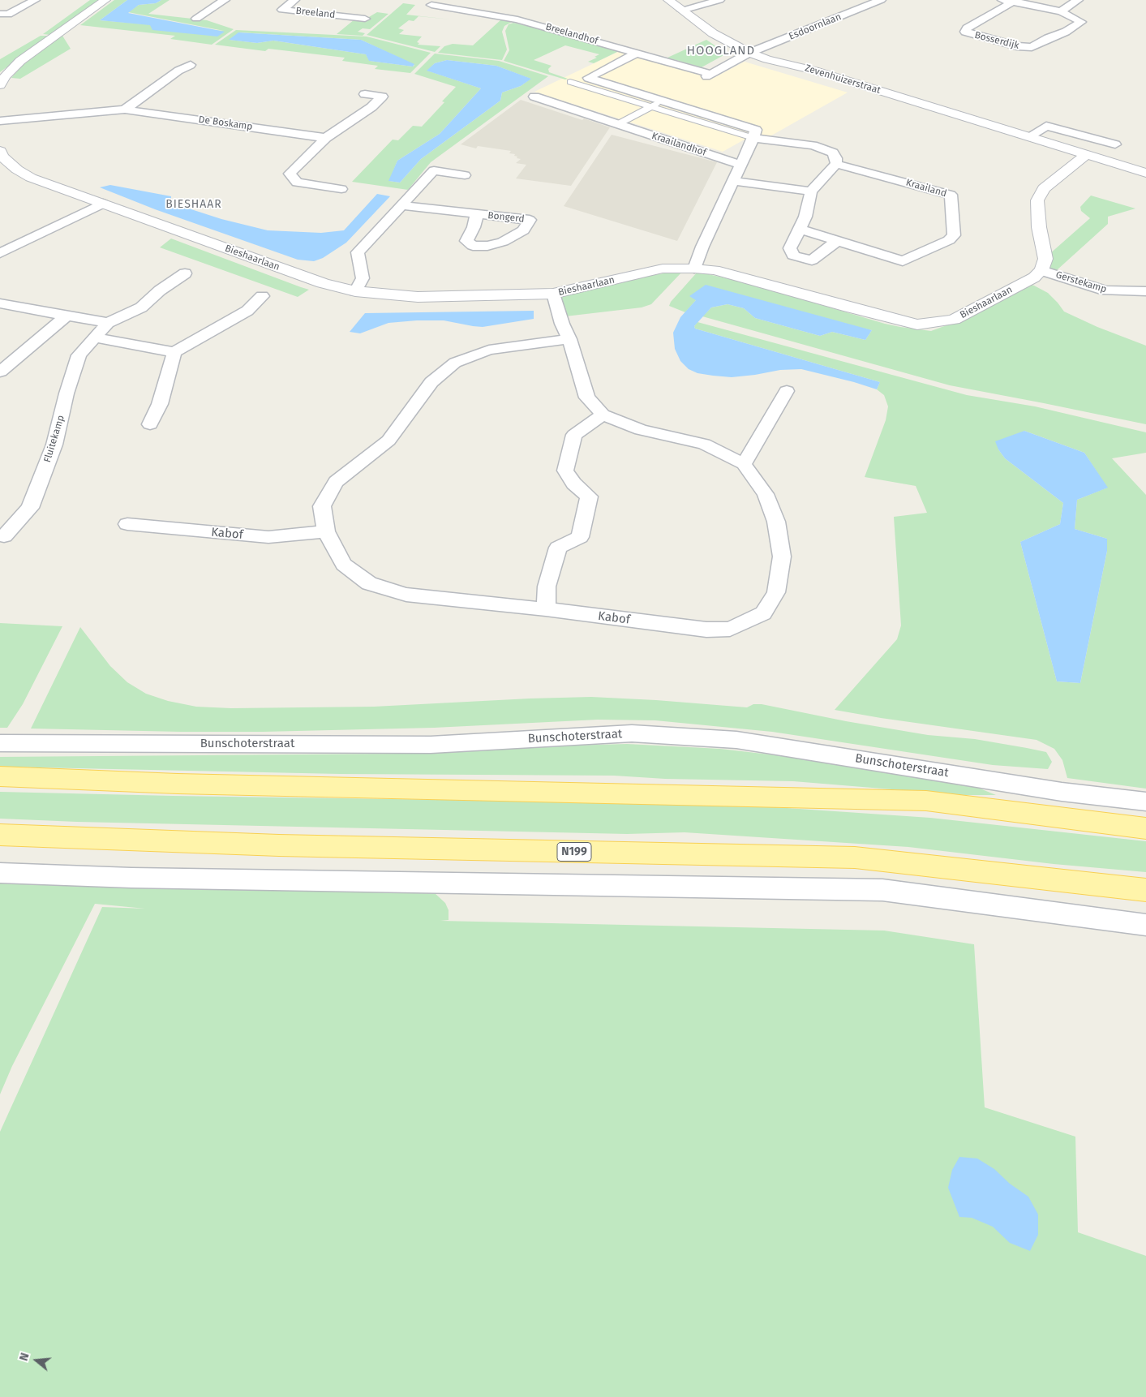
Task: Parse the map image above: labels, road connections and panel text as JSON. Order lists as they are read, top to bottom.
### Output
{
  "streets": {
    "main road": ["N199"],
    "street": [
      "Breeland",
      "Esdoornlaan",
      "Breelandhof",
      "Bosserdijk",
      "Zevenhuizerstraat",
      "De Boskamp",
      "Kraailandhof",
      "Kraailand",
      "Bongerd",
      "Bieshaarlaan",
      "Gerstekamp",
      "Fluitekamp",
      "Kabof",
      "Bunschoterstraat"
    ]
  },
  "crossings": [
    ["Esdoornlaan", "Breelandhof"],
    ["Esdoornlaan", "Zevenhuizerstraat"],
    ["Breelandhof", "Zevenhuizerstraat"],
    ["Bieshaarlaan", "Gerstekamp"],
    ["Bieshaarlaan", "Kabof"]
  ],
  "districts": ["HOOGLAND", "BIESHAAR"],
  "north": "left"
}
